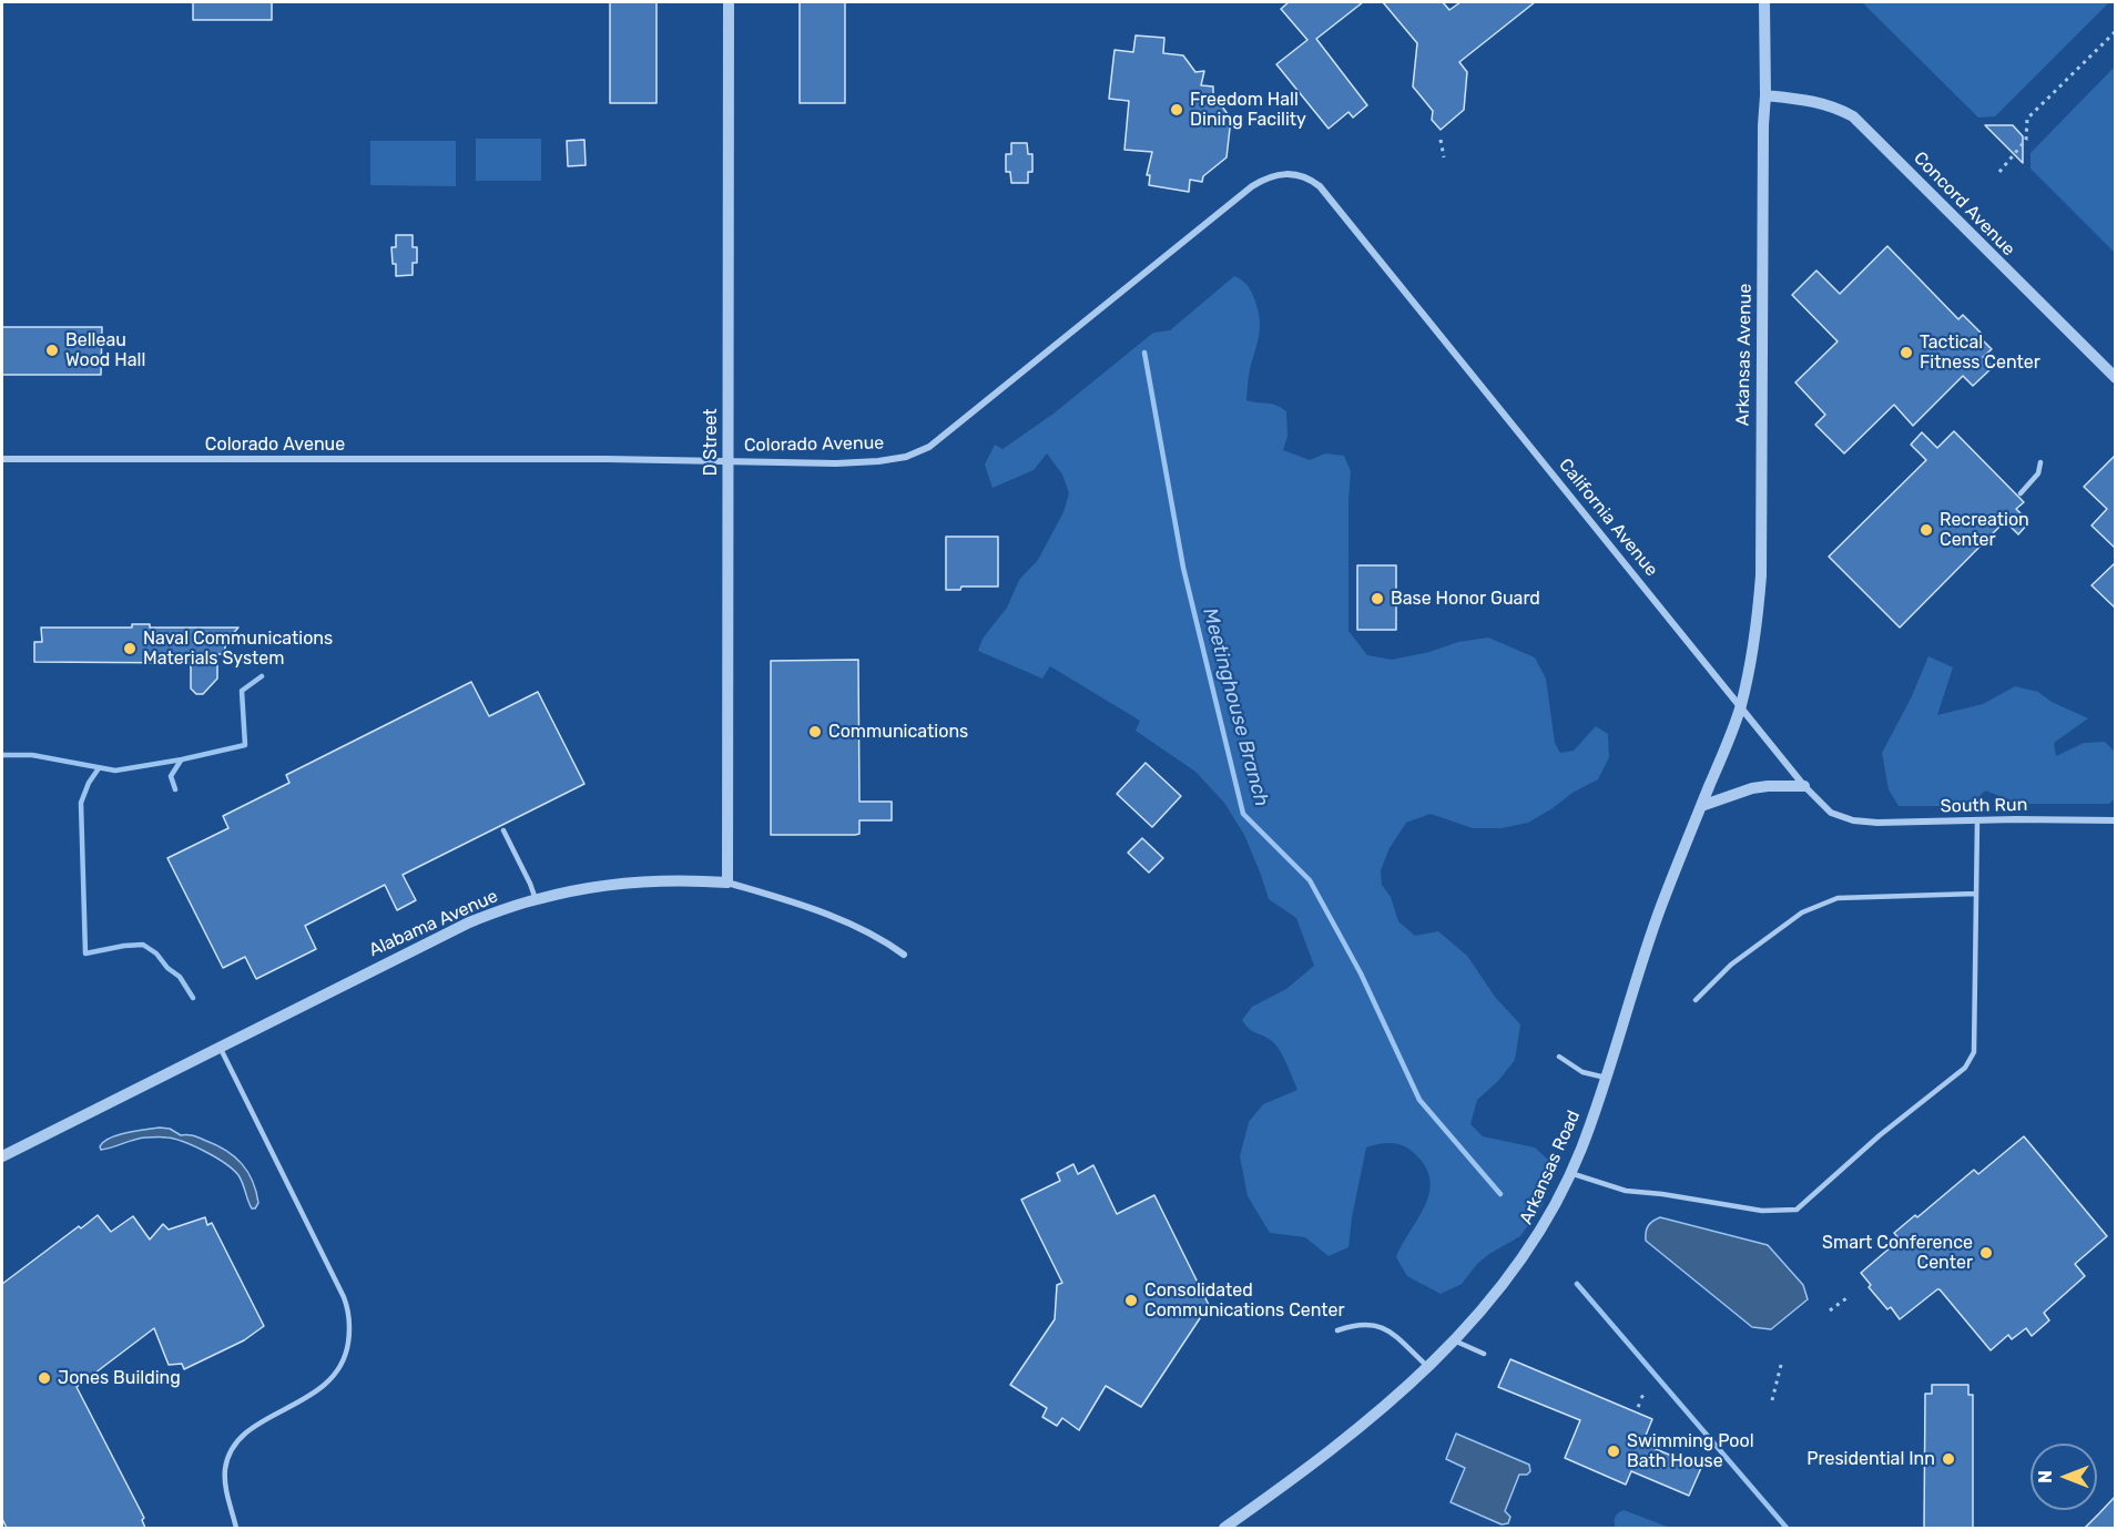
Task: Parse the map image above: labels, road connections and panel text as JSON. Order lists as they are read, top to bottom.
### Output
{
  "streets": {
    "street": [
      "Concord Avenue",
      "Arkansas Avenue",
      "D Street",
      "Colorado Avenue",
      "California Avenue",
      "South Run",
      "Alabama Avenue",
      "Arkansas Road"
    ]
  },
  "crossings": [
    ["Concord Avenue", "Arkansas Avenue"],
    ["Arkansas Avenue", "California Avenue"],
    ["Arkansas Avenue", "Arkansas Road"],
    ["D Street", "Colorado Avenue"],
    ["D Street", "Alabama Avenue"],
    ["Colorado Avenue", "California Avenue"],
    ["California Avenue", "South Run"],
    ["California Avenue", "Arkansas Road"]
  ],
  "water": ["Meetinghouse Branch"],
  "places": [
    "Freedom Hall Dining Facility",
    "Belleau Wood Hall",
    "Tactical Fitness Center",
    "Recreation Center",
    "Base Honor Guard",
    "Naval Communications Materials System",
    "Communications",
    "Smart Conference Center",
    "Consolidated Communications Center",
    "Jones Building",
    "Swimming Pool Bath House",
    "Presidential Inn"
  ],
  "north": "left"
}
